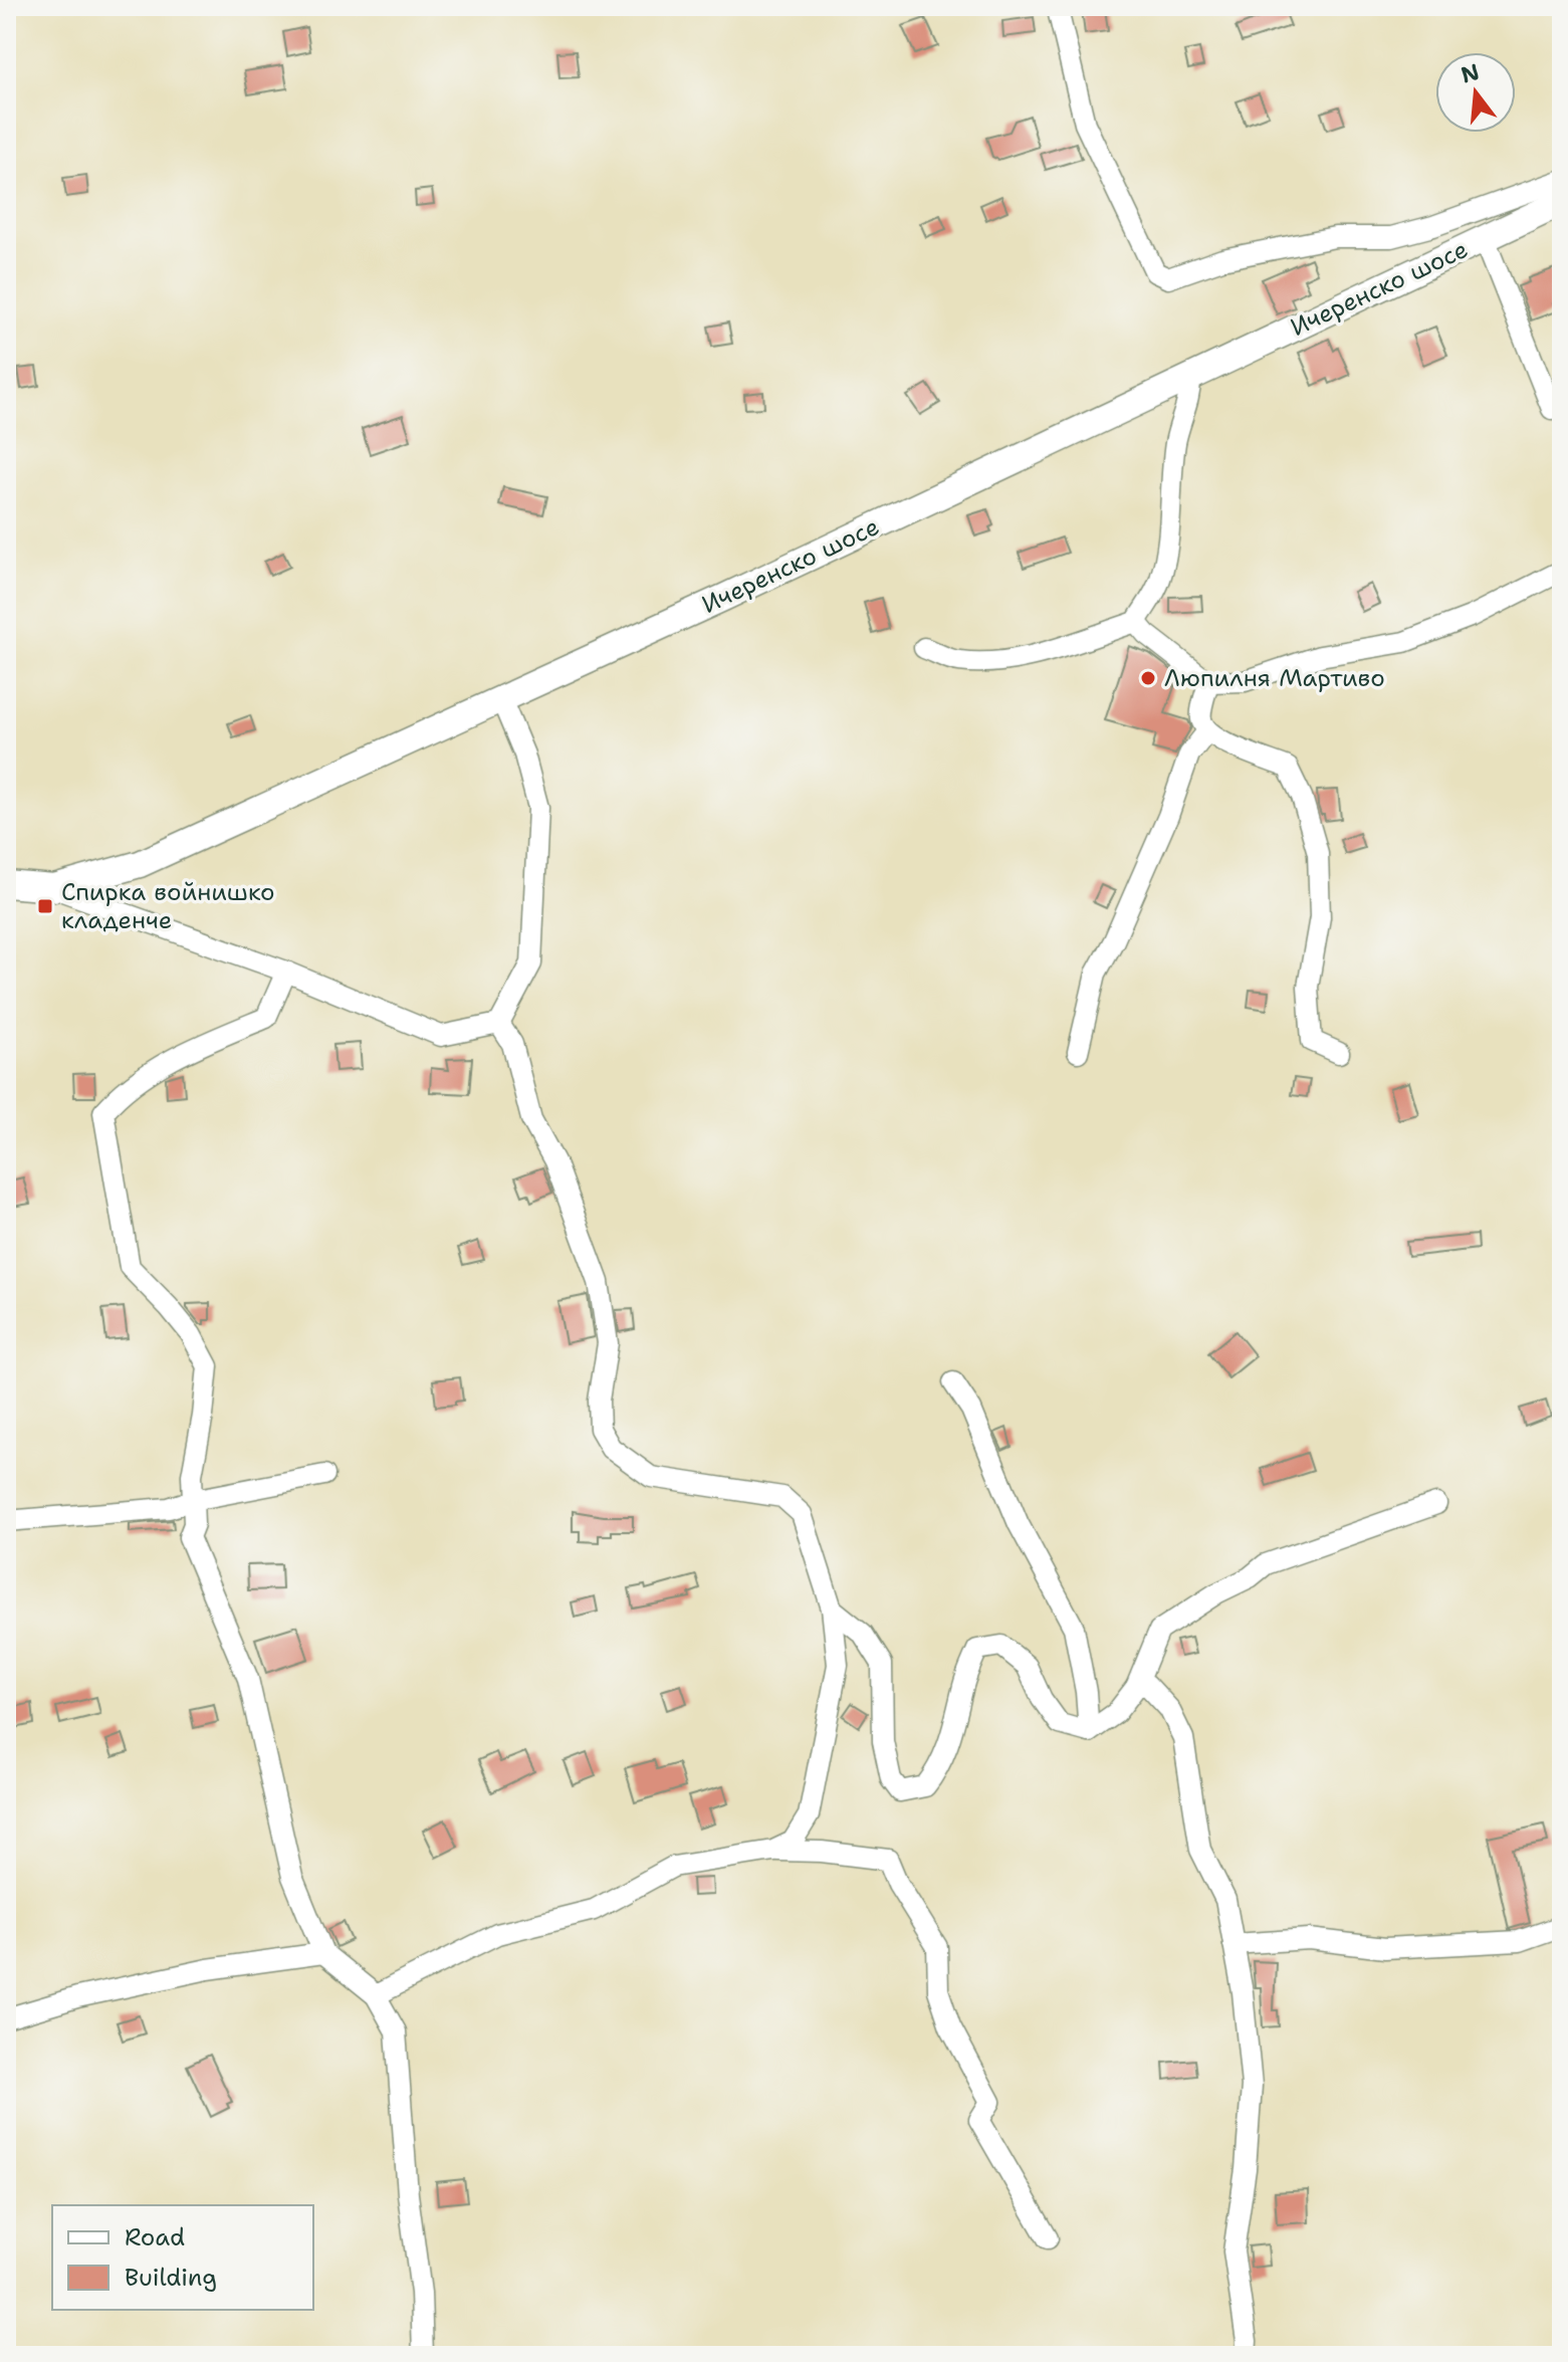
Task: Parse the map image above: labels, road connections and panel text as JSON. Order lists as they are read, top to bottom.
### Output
{
  "streets": {
    "street": ["Ичеренско шосе"]
  },
  "places": {
    "other": ["Люпилня Мартиво"],
    "transit": ["Спирка войнишко кладенче"]
  },
  "legend": ["Road", "Building"],
  "north": "top"
}
